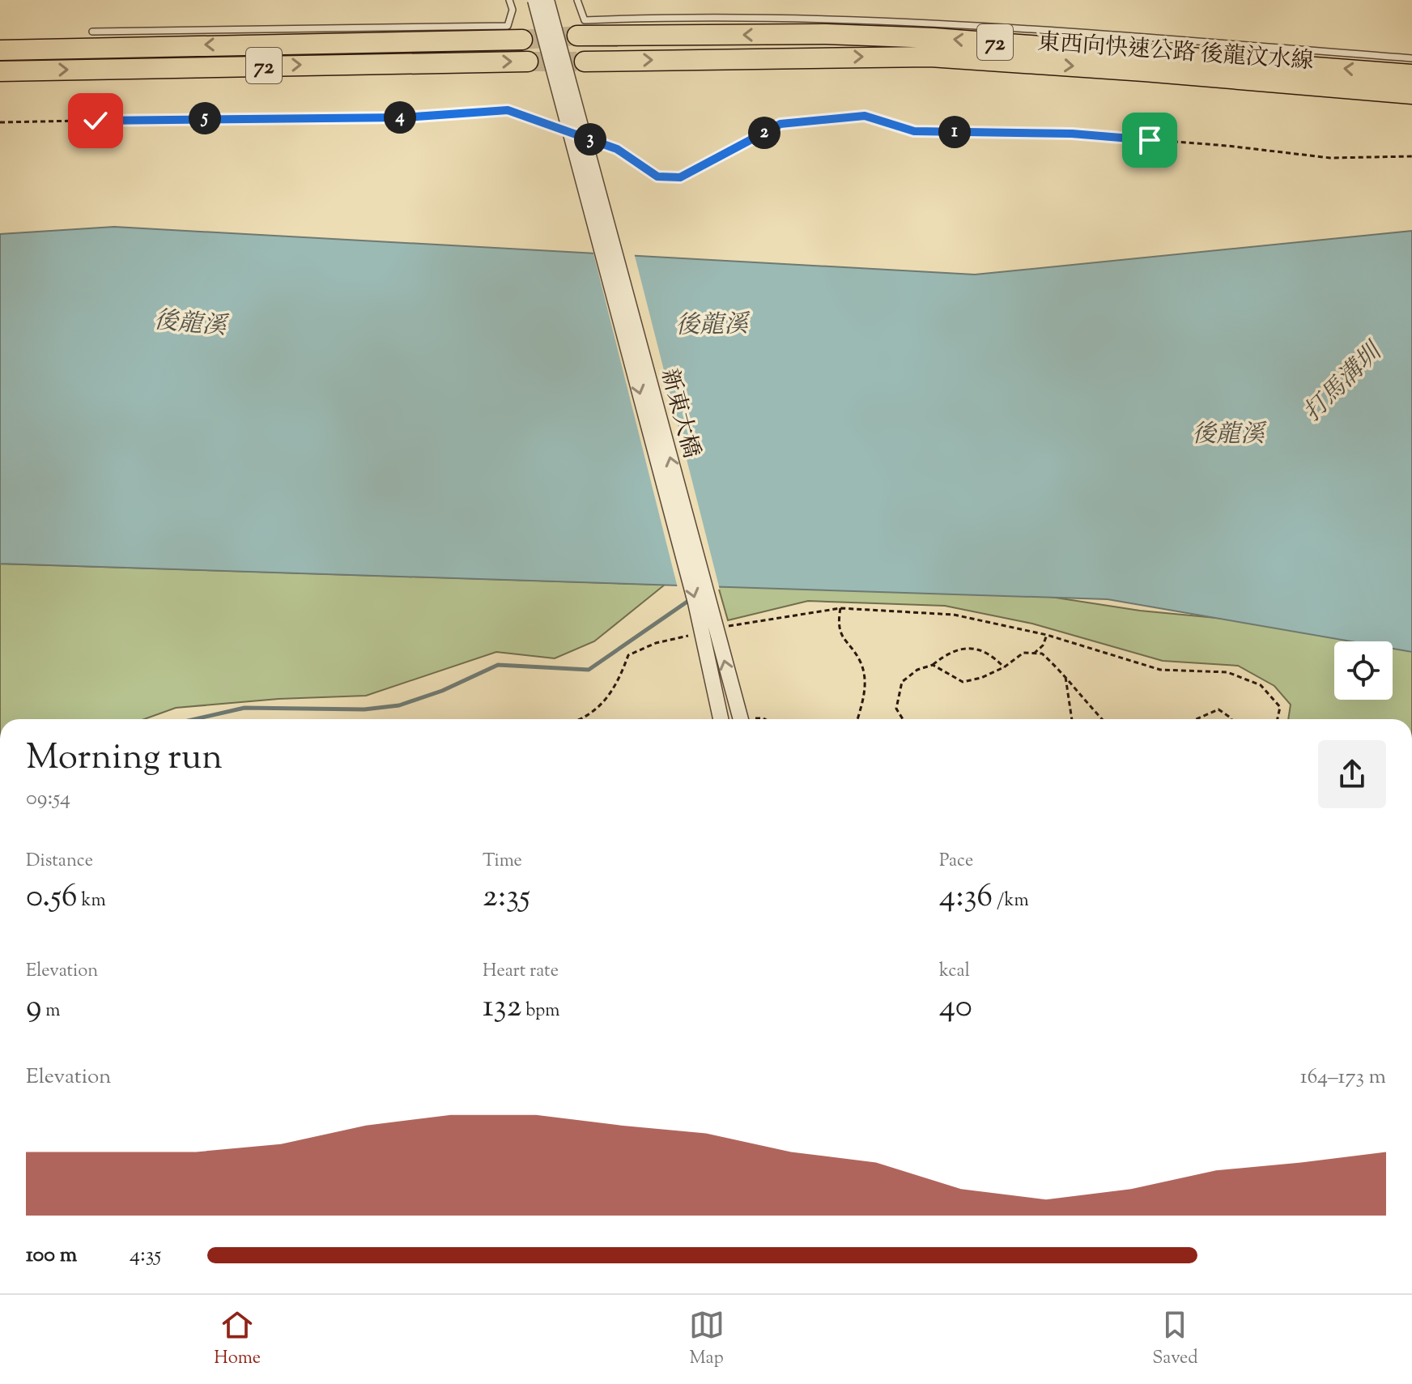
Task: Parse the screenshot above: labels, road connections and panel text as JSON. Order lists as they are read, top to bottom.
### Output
{
  "streets": {
    "highway": ["72", "東西向快速公路 後龍汶水線"],
    "street": ["新東大橋"]
  },
  "water": ["後龍溪", "打馬溝圳"],
  "page": {
    "pins": [
      "4",
      "5",
      "1",
      "2",
      "3"
    ],
    "heading": ["Morning run", "09:54"],
    "stats": [
      ["Distance", "0.56 km"],
      ["Time", "2:35"],
      ["Pace", "4:36 /km"],
      ["Elevation", "9 m"],
      ["Heart rate", "132 bpm"],
      ["kcal", "40"]
    ],
    "chart": ["Elevation", "164–173 m"],
    "list": [
      {
        "name": "100 m",
        "note": "4:35"
      }
    ],
    "tabs": ["Home", "Map", "Saved"]
  }
}
